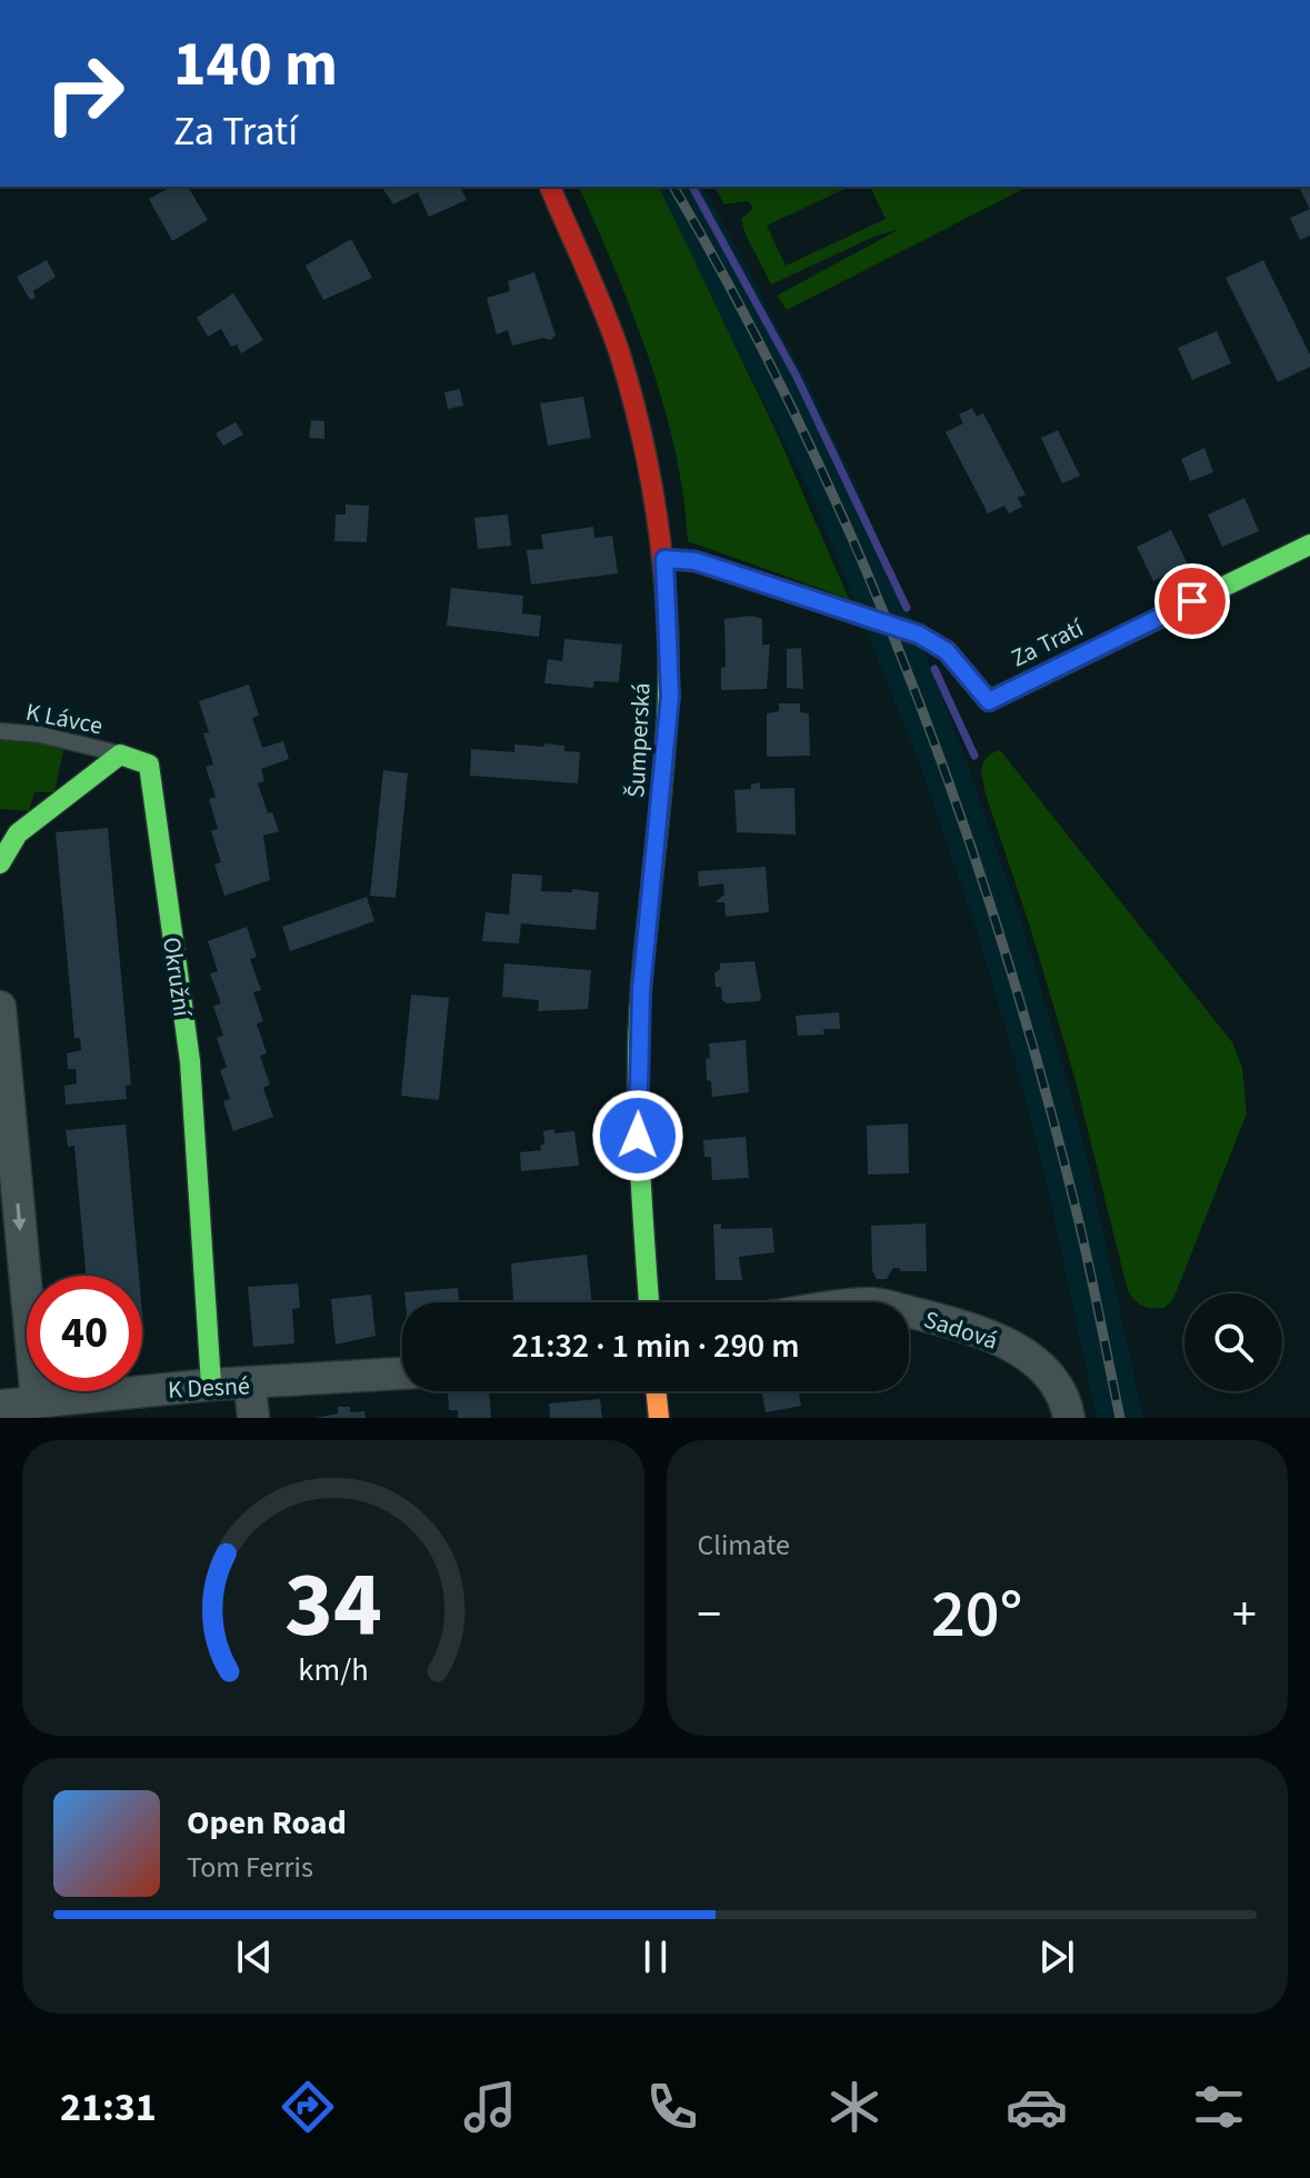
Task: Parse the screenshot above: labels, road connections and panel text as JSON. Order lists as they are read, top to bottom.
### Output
{
  "streets": {
    "street": [
      "Za Tratí",
      "Šumperská",
      "Okružní",
      "Sadová",
      "K Desné"
    ],
    "lane": ["K Lávce"]
  },
  "crossings": [
    ["Za Tratí", "Šumperská"],
    ["K Lávce", "Okružní"],
    ["Okružní", "K Desné"]
  ],
  "page": {
    "turn": ["140 m", "Za Tratí"],
    "limit": "40",
    "trip": "21:32 · 1 min · 290 m",
    "tile": "Climate",
    "heat": ["−", "20°", "+"],
    "song": ["Open Road", "Tom Ferris"],
    "tabs": "21:31",
    "gauge": ["34", "km/h"]
  }
}
